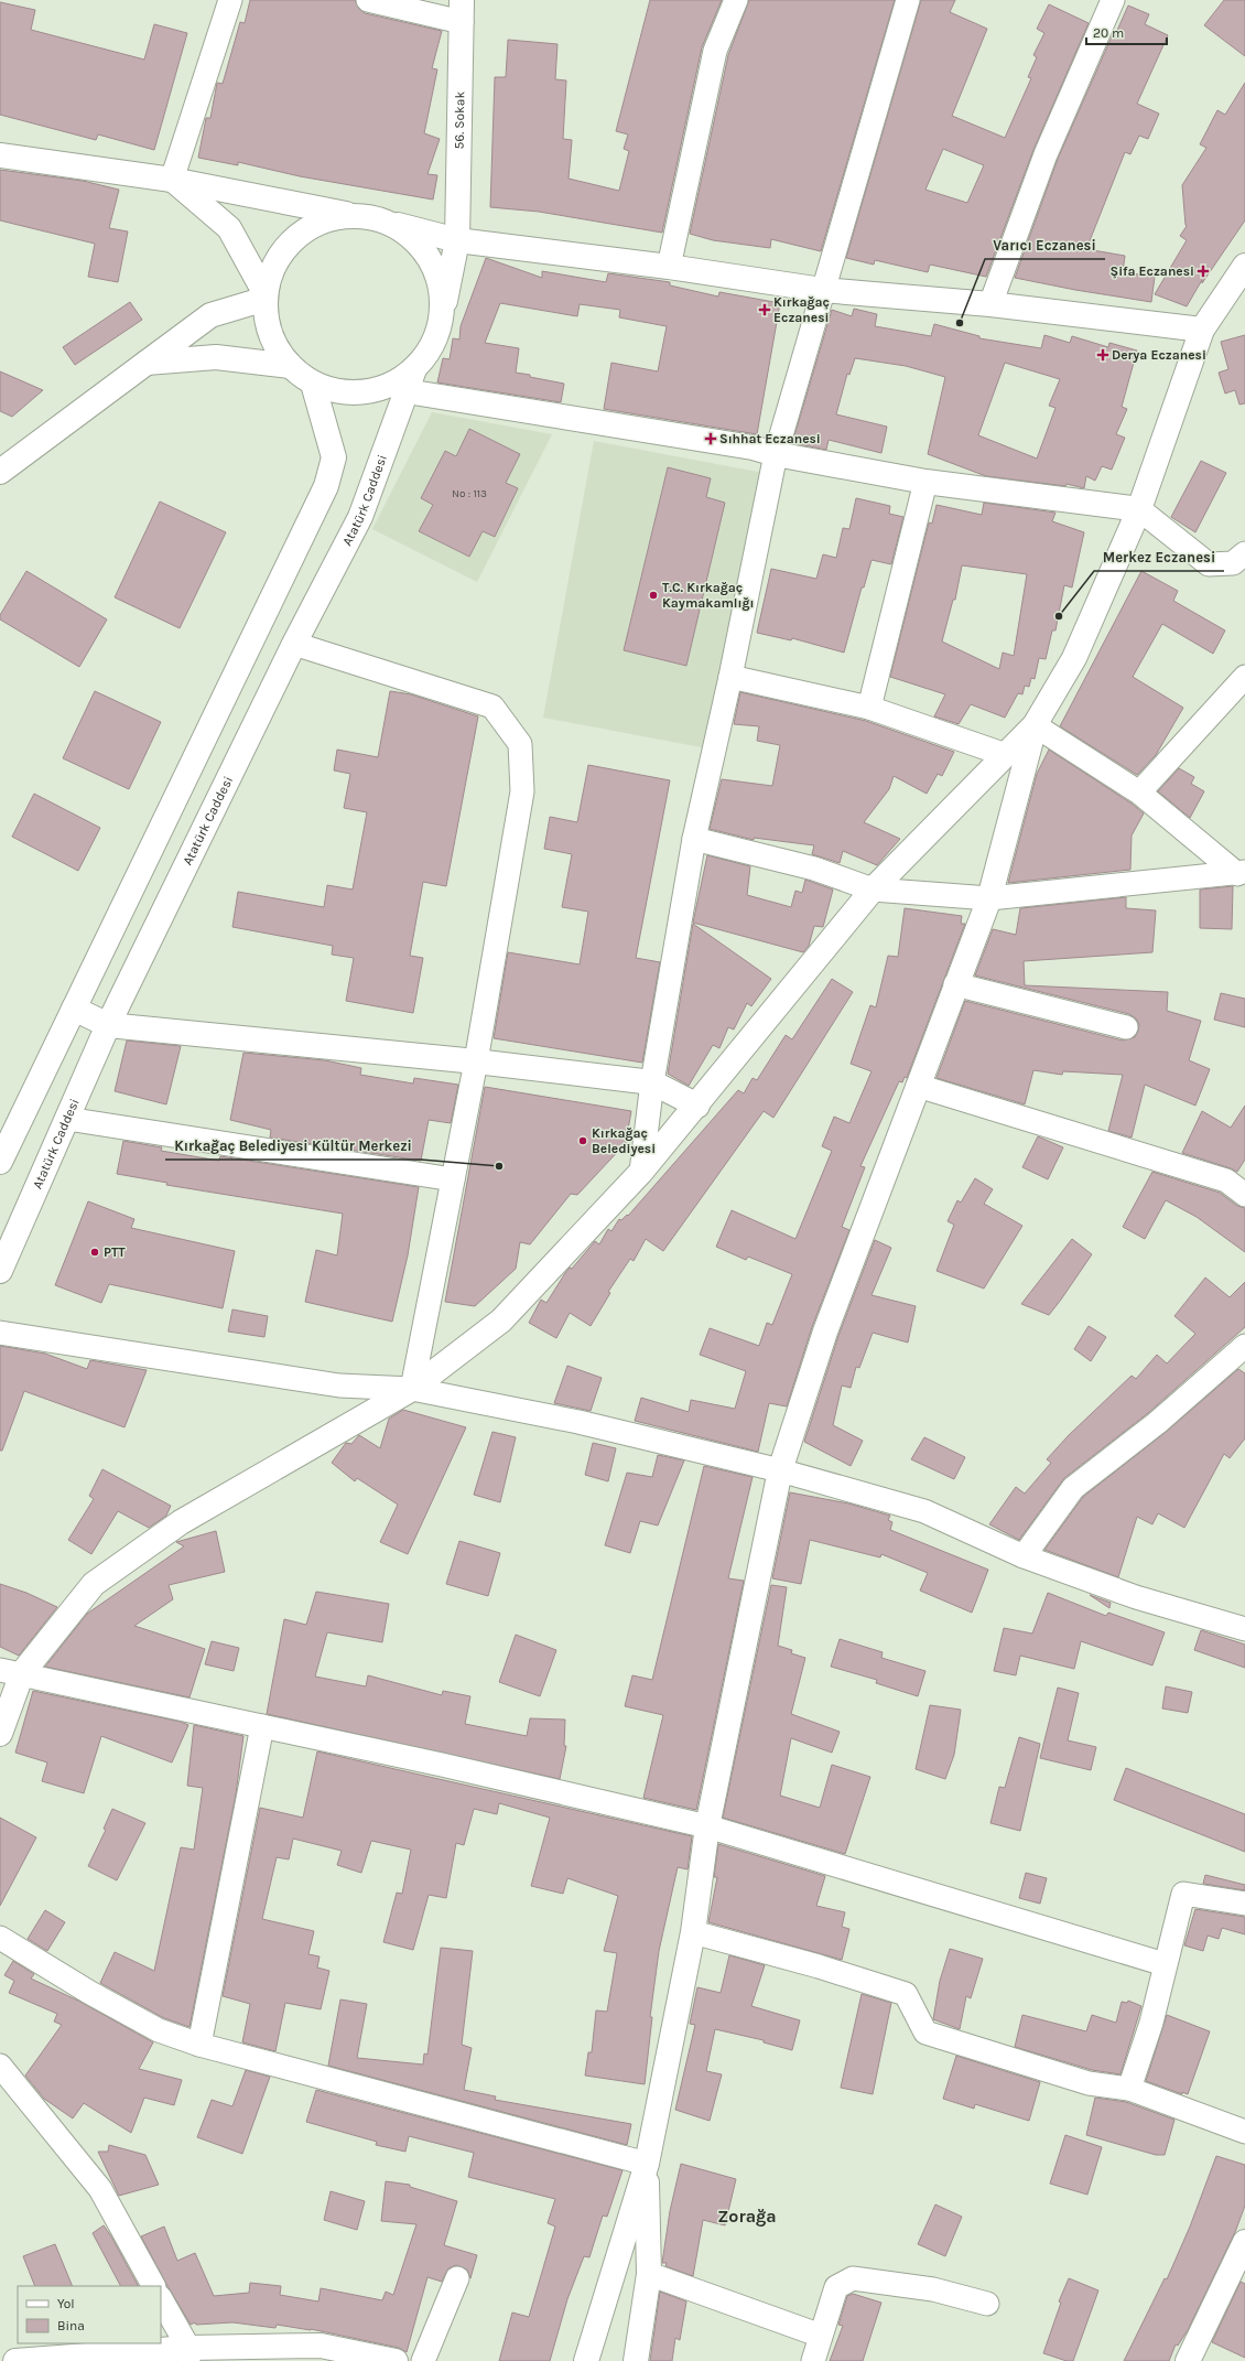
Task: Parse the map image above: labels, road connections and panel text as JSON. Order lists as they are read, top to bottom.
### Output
{
  "streets": {
    "street": ["56. Sokak", "Atatürk Caddesi"]
  },
  "crossings": [
    ["56. Sokak", "Atatürk Caddesi"]
  ],
  "districts": ["Zorağa"],
  "places": {
    "health": [
      "Şifa Eczanesi",
      "Kırkağaç Eczanesi",
      "Derya Eczanesi",
      "Sıhhat Eczanesi"
    ],
    "other": [
      "Varıcı Eczanesi",
      "T.C. Kırkağaç Kaymakamlığı",
      "Merkez Eczanesi",
      "Kırkağaç Belediyesi",
      "Kırkağaç Belediyesi Kültür Merkezi",
      "PTT"
    ]
  },
  "house_numbers": ["No : 113"],
  "legend": ["Yol", "Bina"],
  "scale_bar": "20 m"
}
